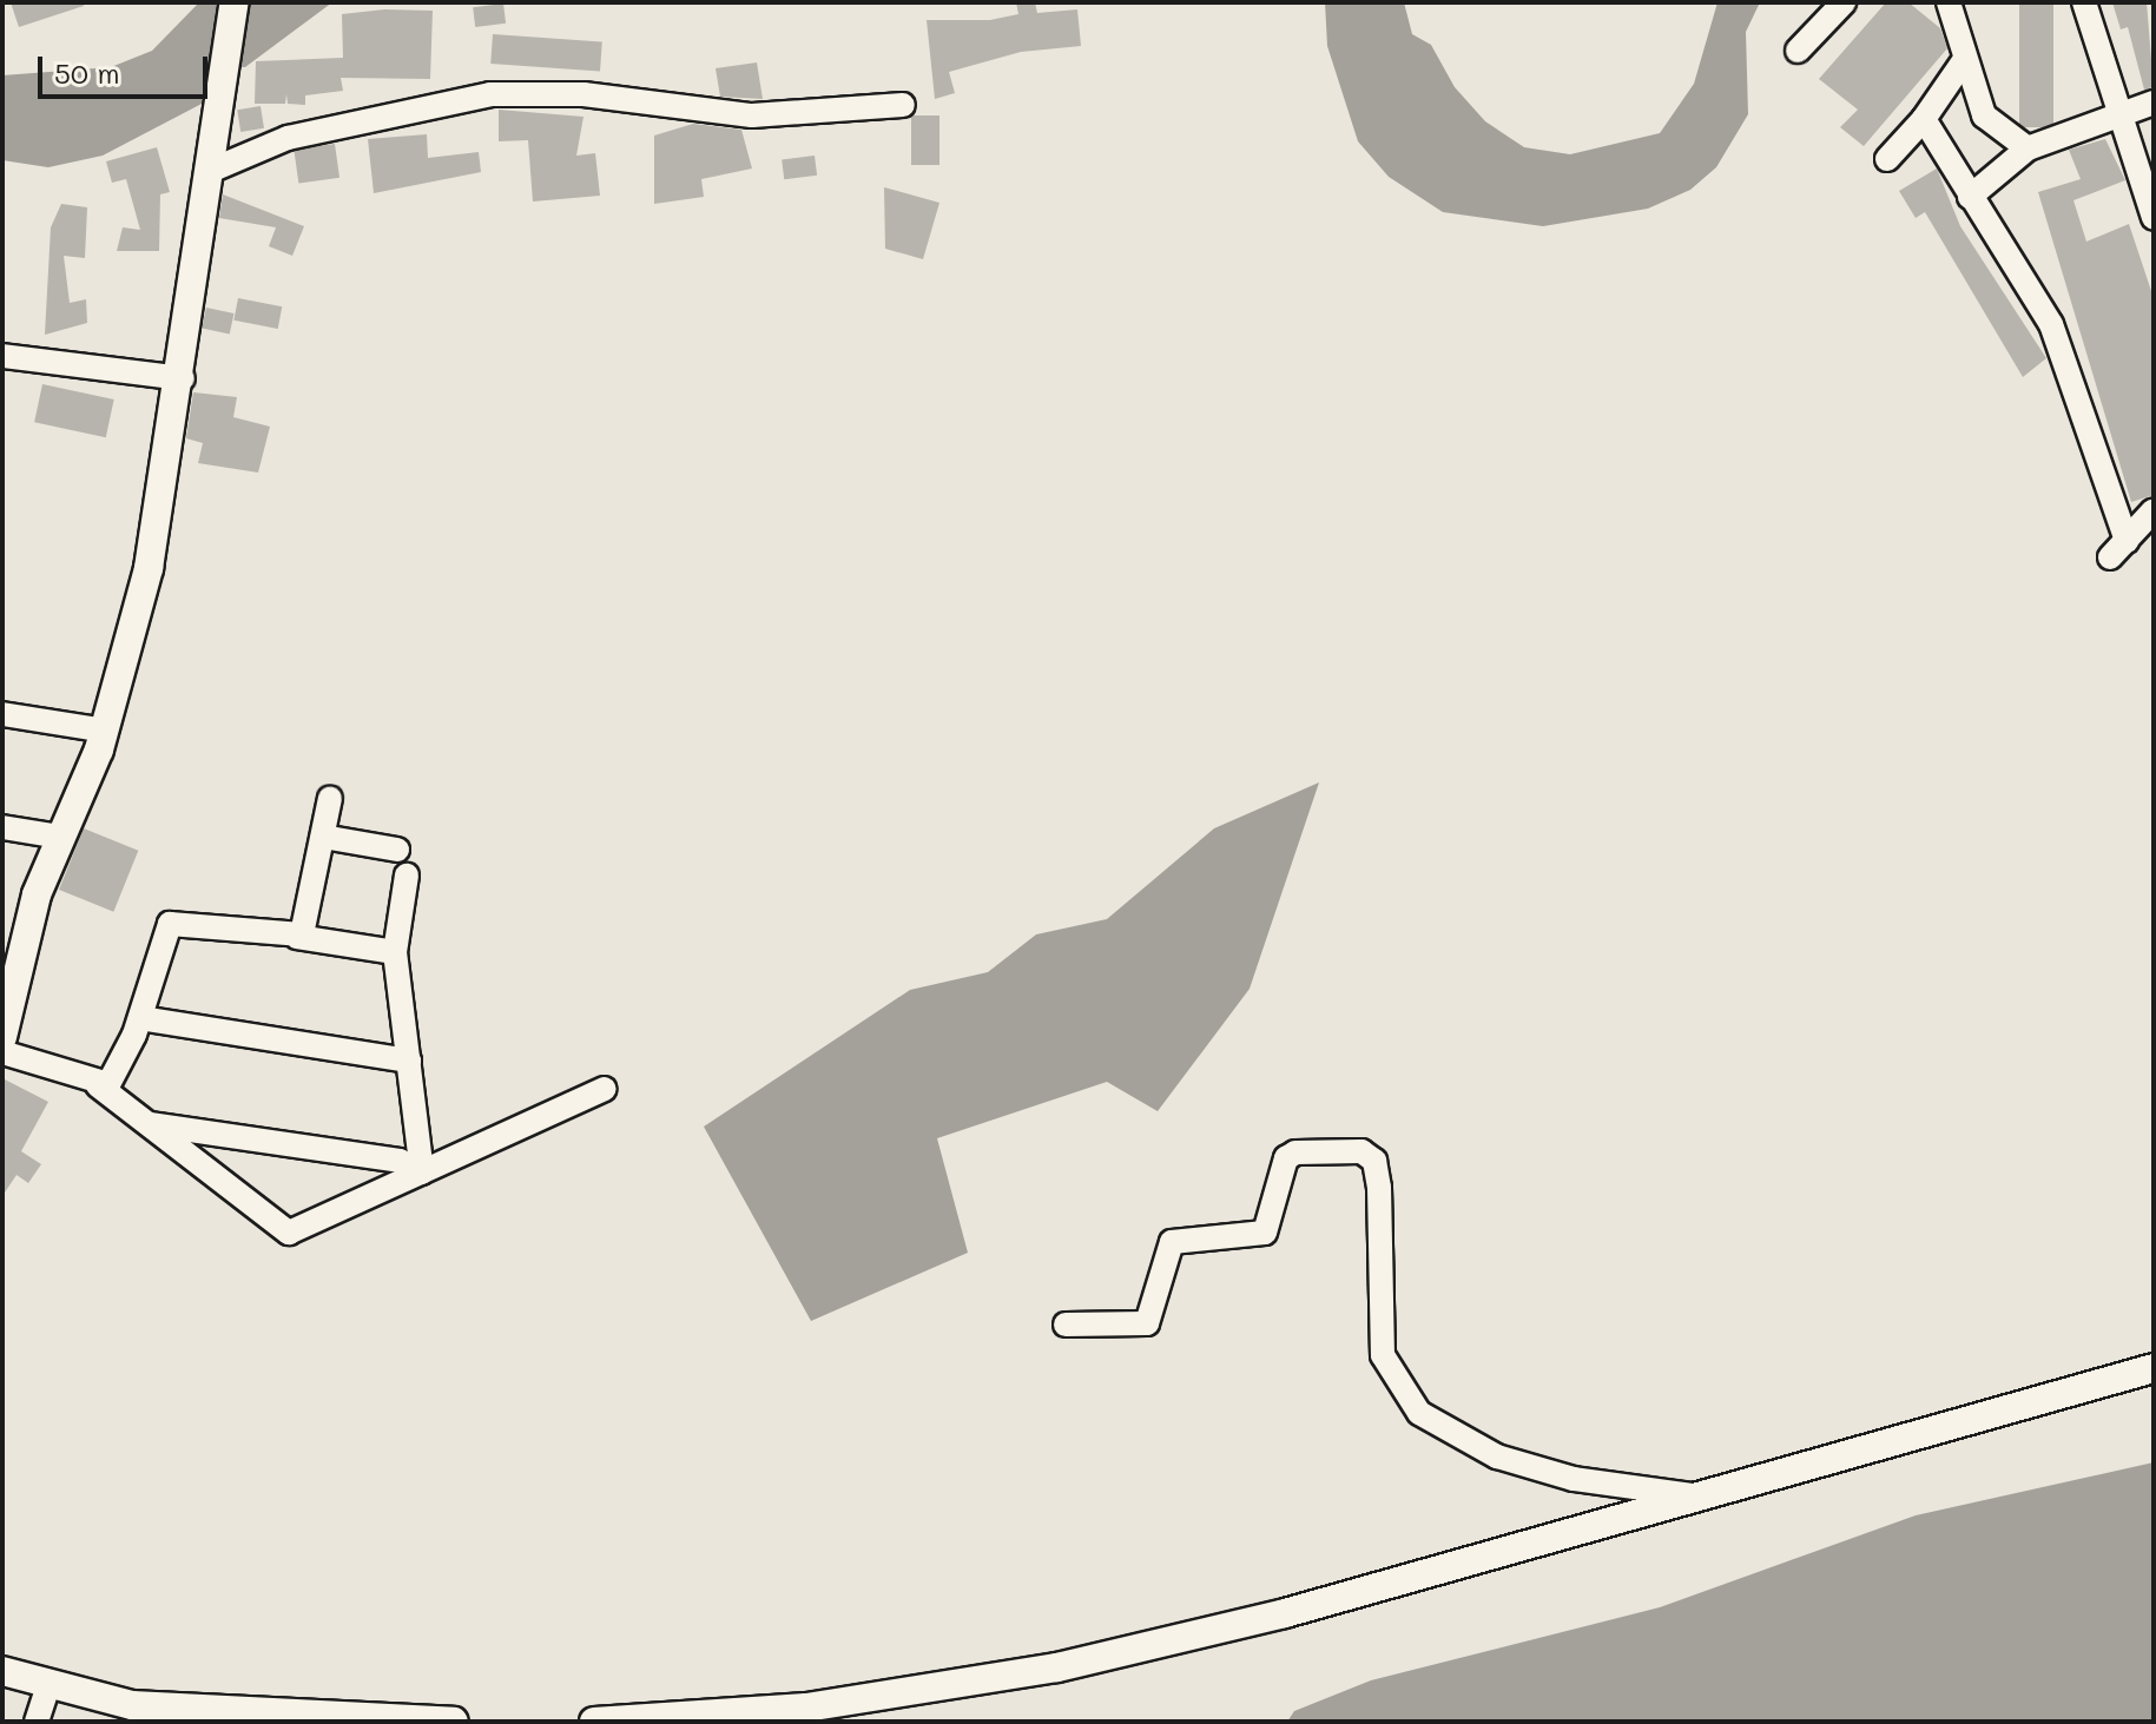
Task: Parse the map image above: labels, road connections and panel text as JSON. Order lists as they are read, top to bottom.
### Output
{
  "scale_bar": "50 m"
}
